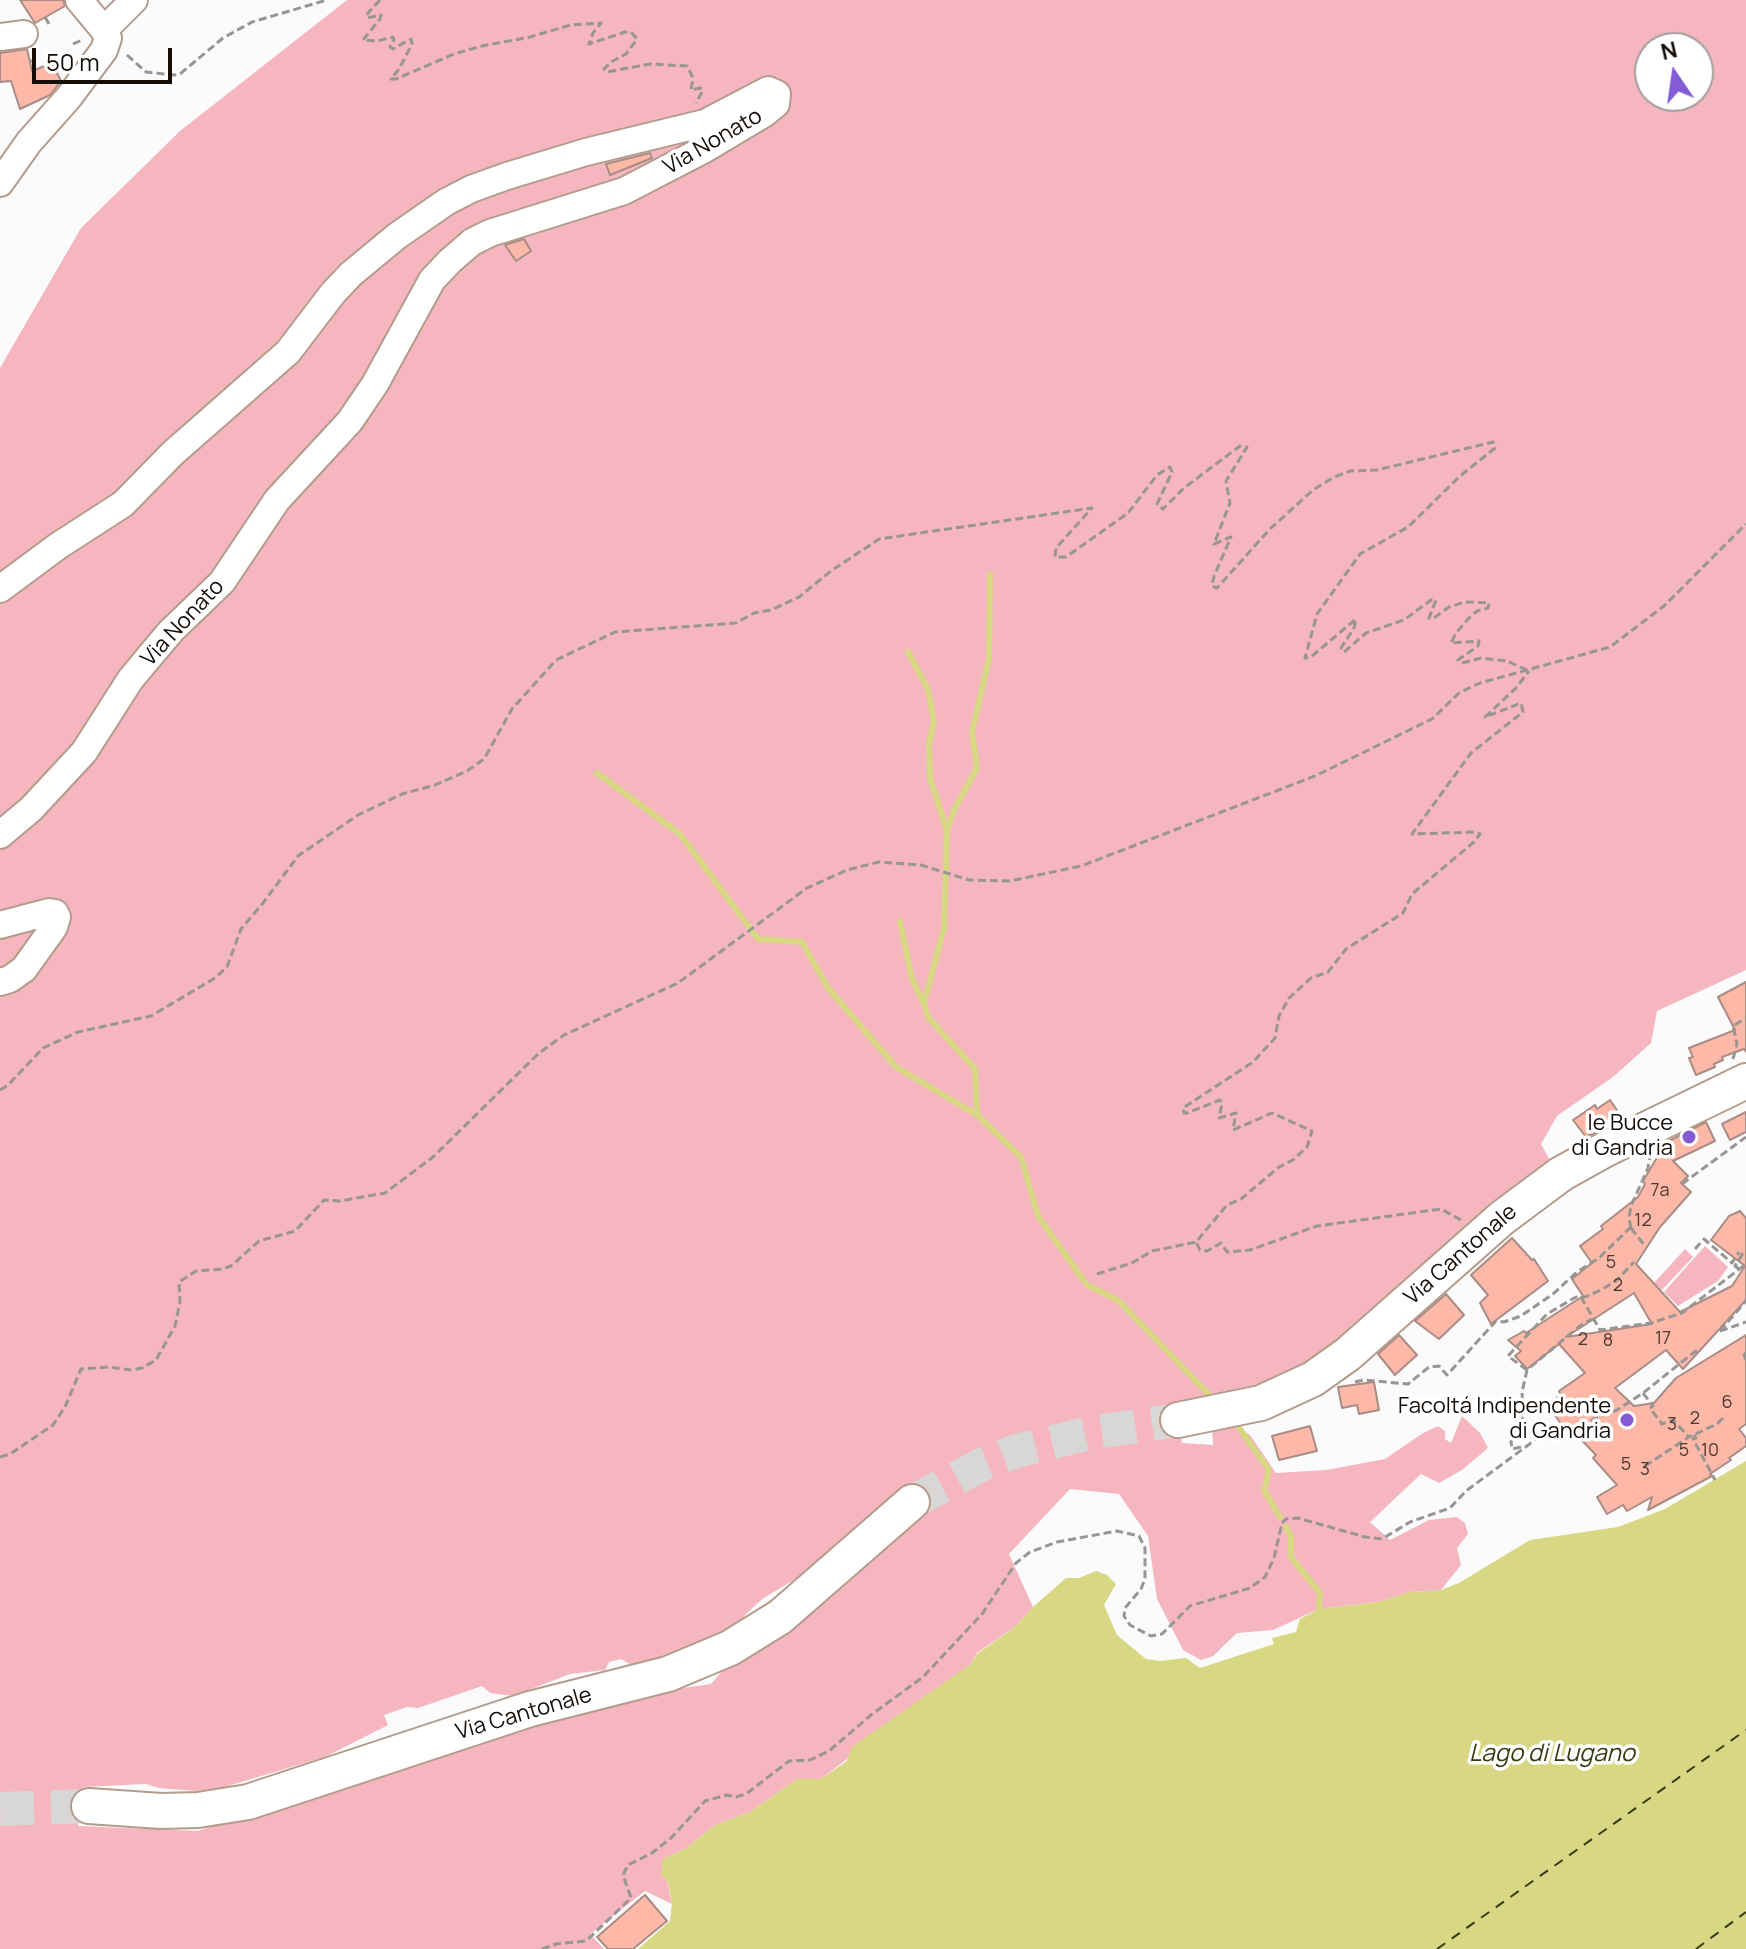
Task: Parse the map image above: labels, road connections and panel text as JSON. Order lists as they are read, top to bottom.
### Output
{
  "streets": {
    "main road": ["Via Cantonale"],
    "street": ["Via Nonato"]
  },
  "water": ["Lago di Lugano"],
  "places": ["le Bucce di Gandria", "Facoltá Indipendente di Gandria"],
  "house_numbers": [
    "7a",
    "12",
    "5",
    "2",
    "17",
    "2",
    "8",
    "6",
    "2",
    "3",
    "5",
    "10",
    "5",
    "3"
  ],
  "scale_bar": "50 m",
  "north": "top"
}
